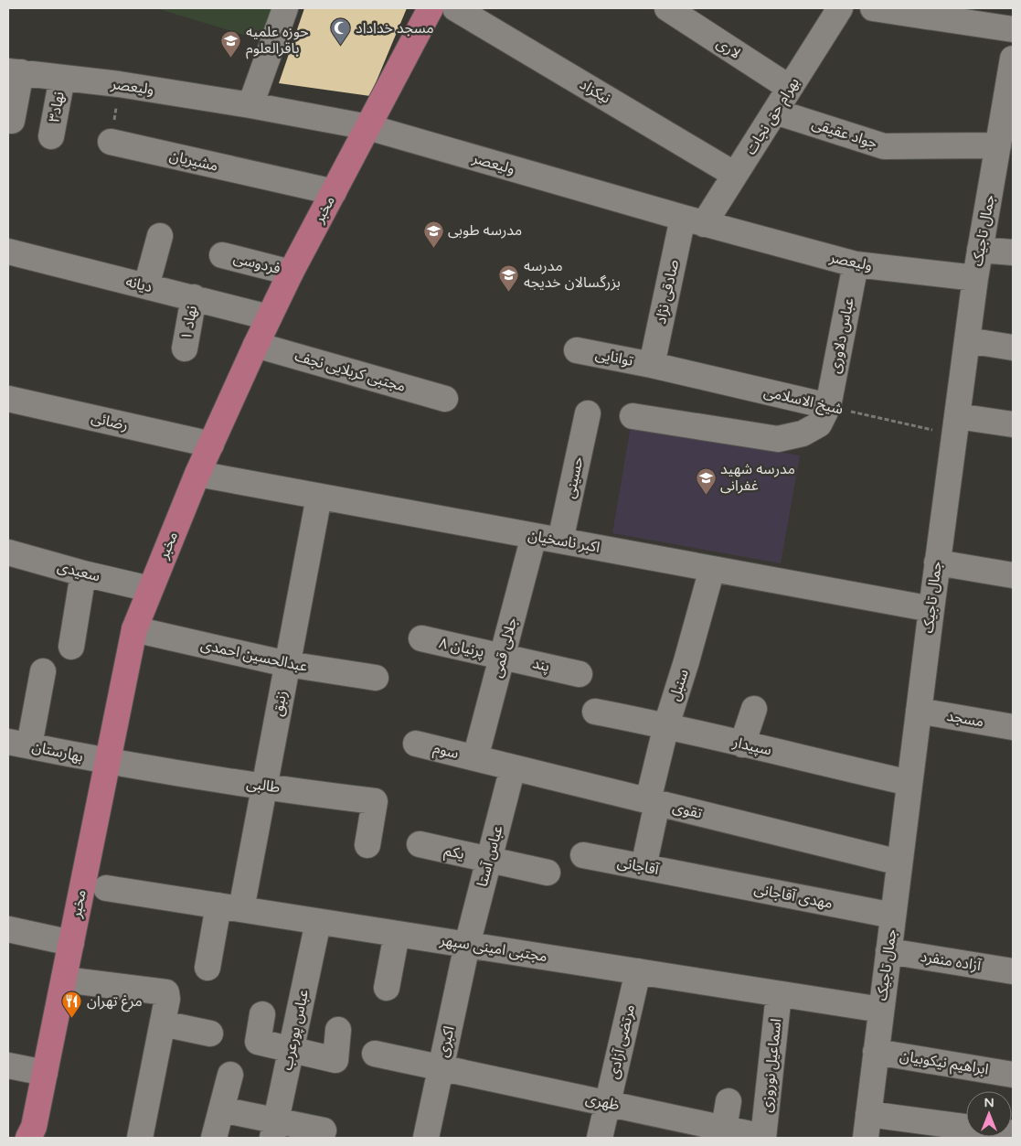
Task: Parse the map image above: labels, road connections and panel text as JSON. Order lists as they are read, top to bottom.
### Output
{
  "streets": {
    "main road": ["مخبر"],
    "street": [
      "لاری",
      "ولیعصر",
      "نیکزاد",
      "نهاد۳",
      "بهرام حق نجات",
      "جواد عقیقی",
      "مشیریان",
      "جمال تاجیک",
      "فردوسی",
      "دیانه",
      "صادقی نژاد",
      "نهاد ۱",
      "عباس دلاوری",
      "توانایی",
      "مجتبی کربلایی نجف",
      "شیخ الاسلامی",
      "رضائی",
      "حسینی",
      "اکبر ناسخیان",
      "سعیدی",
      "پرنیان ۸",
      "جلالی قمی",
      "عبدالحسین احمدی",
      "پند",
      "سنبل",
      "زنبق",
      "مسجد",
      "سپیدار",
      "سوم",
      "بهارستان",
      "طالبی",
      "تقوی",
      "یکم",
      "عباس آستا",
      "آقاجانی",
      "مهدی آقاجانی",
      "مجتبی امینی سپهر",
      "آزاده منفرد",
      "عباس پورعرب",
      "اکبری",
      "مرتضی آزادی",
      "ابراهیم نیکوبیان",
      "اسماعیل نوروزی",
      "ظهری"
    ]
  },
  "crossings": [
    ["لاری", "بهرام حق نجات"],
    ["ولیعصر", "نهاد۳"],
    ["ولیعصر", "بهرام حق نجات"],
    ["ولیعصر", "مخبر"],
    ["ولیعصر", "جمال تاجیک"],
    ["ولیعصر", "صادقی نژاد"],
    ["ولیعصر", "عباس دلاوری"],
    ["نیکزاد", "بهرام حق نجات"],
    ["بهرام حق نجات", "جواد عقیقی"],
    ["بهرام حق نجات", "صادقی نژاد"],
    ["جواد عقیقی", "جمال تاجیک"],
    ["مشیریان", "مخبر"],
    ["مخبر", "فردوسی"],
    ["مخبر", "دیانه"],
    ["مخبر", "مجتبی کربلایی نجف"],
    ["مخبر", "رضائی"],
    ["مخبر", "اکبر ناسخیان"],
    ["مخبر", "سعیدی"],
    ["مخبر", "عبدالحسین احمدی"],
    ["مخبر", "بهارستان"],
    ["مخبر", "طالبی"],
    ["جمال تاجیک", "شیخ الاسلامی"],
    ["جمال تاجیک", "اکبر ناسخیان"],
    ["جمال تاجیک", "مسجد"],
    ["جمال تاجیک", "سپیدار"],
    ["جمال تاجیک", "تقوی"],
    ["جمال تاجیک", "مهدی آقاجانی"],
    ["جمال تاجیک", "مجتبی امینی سپهر"],
    ["جمال تاجیک", "آزاده منفرد"],
    ["جمال تاجیک", "ابراهیم نیکوبیان"],
    ["دیانه", "نهاد ۱"],
    ["صادقی نژاد", "توانایی"],
    ["صادقی نژاد", "شیخ الاسلامی"],
    ["عباس دلاوری", "شیخ الاسلامی"],
    ["توانایی", "شیخ الاسلامی"],
    ["حسینی", "اکبر ناسخیان"],
    ["اکبر ناسخیان", "جلالی قمی"],
    ["اکبر ناسخیان", "سنبل"],
    ["اکبر ناسخیان", "زنبق"],
    ["پرنیان ۸", "جلالی قمی"],
    ["پرنیان ۸", "پند"],
    ["جلالی قمی", "پند"],
    ["جلالی قمی", "سوم"],
    ["جلالی قمی", "تقوی"],
    ["عبدالحسین احمدی", "زنبق"],
    ["سنبل", "سپیدار"],
    ["سنبل", "تقوی"],
    ["سنبل", "آقاجانی"],
    ["زنبق", "طالبی"],
    ["زنبق", "مجتبی امینی سپهر"],
    ["سوم", "تقوی"],
    ["بهارستان", "طالبی"],
    ["تقوی", "عباس آستا"],
    ["یکم", "عباس آستا"],
    ["عباس آستا", "مجتبی امینی سپهر"],
    ["عباس آستا", "اکبری"],
    ["آقاجانی", "مهدی آقاجانی"],
    ["مجتبی امینی سپهر", "عباس پورعرب"],
    ["مجتبی امینی سپهر", "اکبری"],
    ["مجتبی امینی سپهر", "مرتضی آزادی"],
    ["مجتبی امینی سپهر", "اسماعیل نوروزی"],
    ["اکبری", "ظهری"],
    ["مرتضی آزادی", "ظهری"],
    ["اسماعیل نوروزی", "ظهری"]
  ],
  "places": {
    "mosque": ["مسجد خداداد"],
    "school or university": [
      "حوزه علمیه باقرالعلوم",
      "مدرسه طوبی",
      "مدرسه بزرگسالان خدیجه",
      "مدرسه شهید غفرانی"
    ],
    "restaurant": ["مرغ تهران"]
  },
  "north": "top"
}
